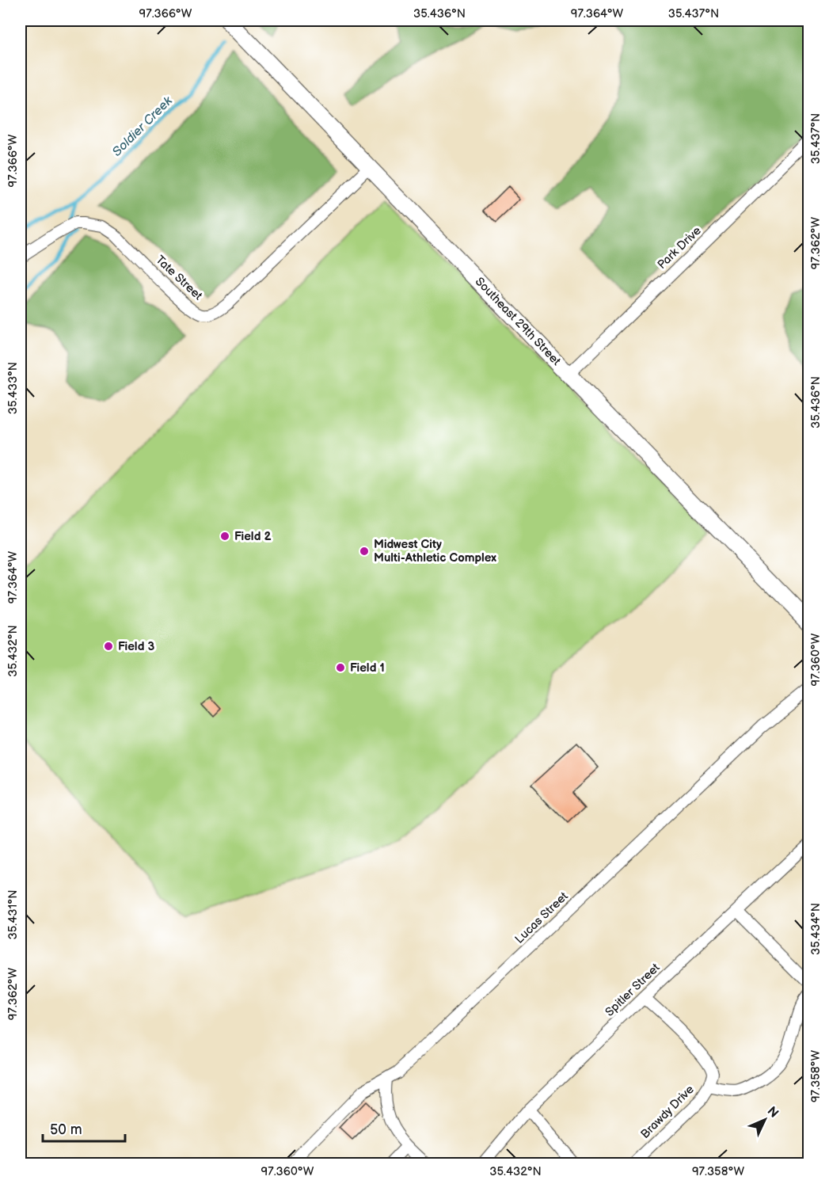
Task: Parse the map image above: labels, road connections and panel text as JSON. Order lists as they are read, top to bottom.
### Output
{
  "streets": {
    "main road": ["Southeast 29th Street"],
    "street": [
      "Park Drive",
      "Tate Street",
      "Lucas Street",
      "Spitler Street",
      "Brawdy Drive"
    ]
  },
  "crossings": [
    ["Park Drive", "Southeast 29th Street"],
    ["Tate Street", "Southeast 29th Street"]
  ],
  "water": ["Soldier Creek"],
  "places": [
    "Field 2",
    "Midwest City Multi-Athletic Complex",
    "Field 3",
    "Field 1"
  ],
  "scale_bar": "50 m",
  "north": "top right",
  "coordinates": [
    "97.366°W",
    "35.436°N",
    "97.364°W",
    "35.437°N",
    "97.362°W",
    "35.433°N",
    "35.432°N",
    "97.360°W",
    "35.431°N",
    "35.434°N",
    "97.358°W"
  ]
}
